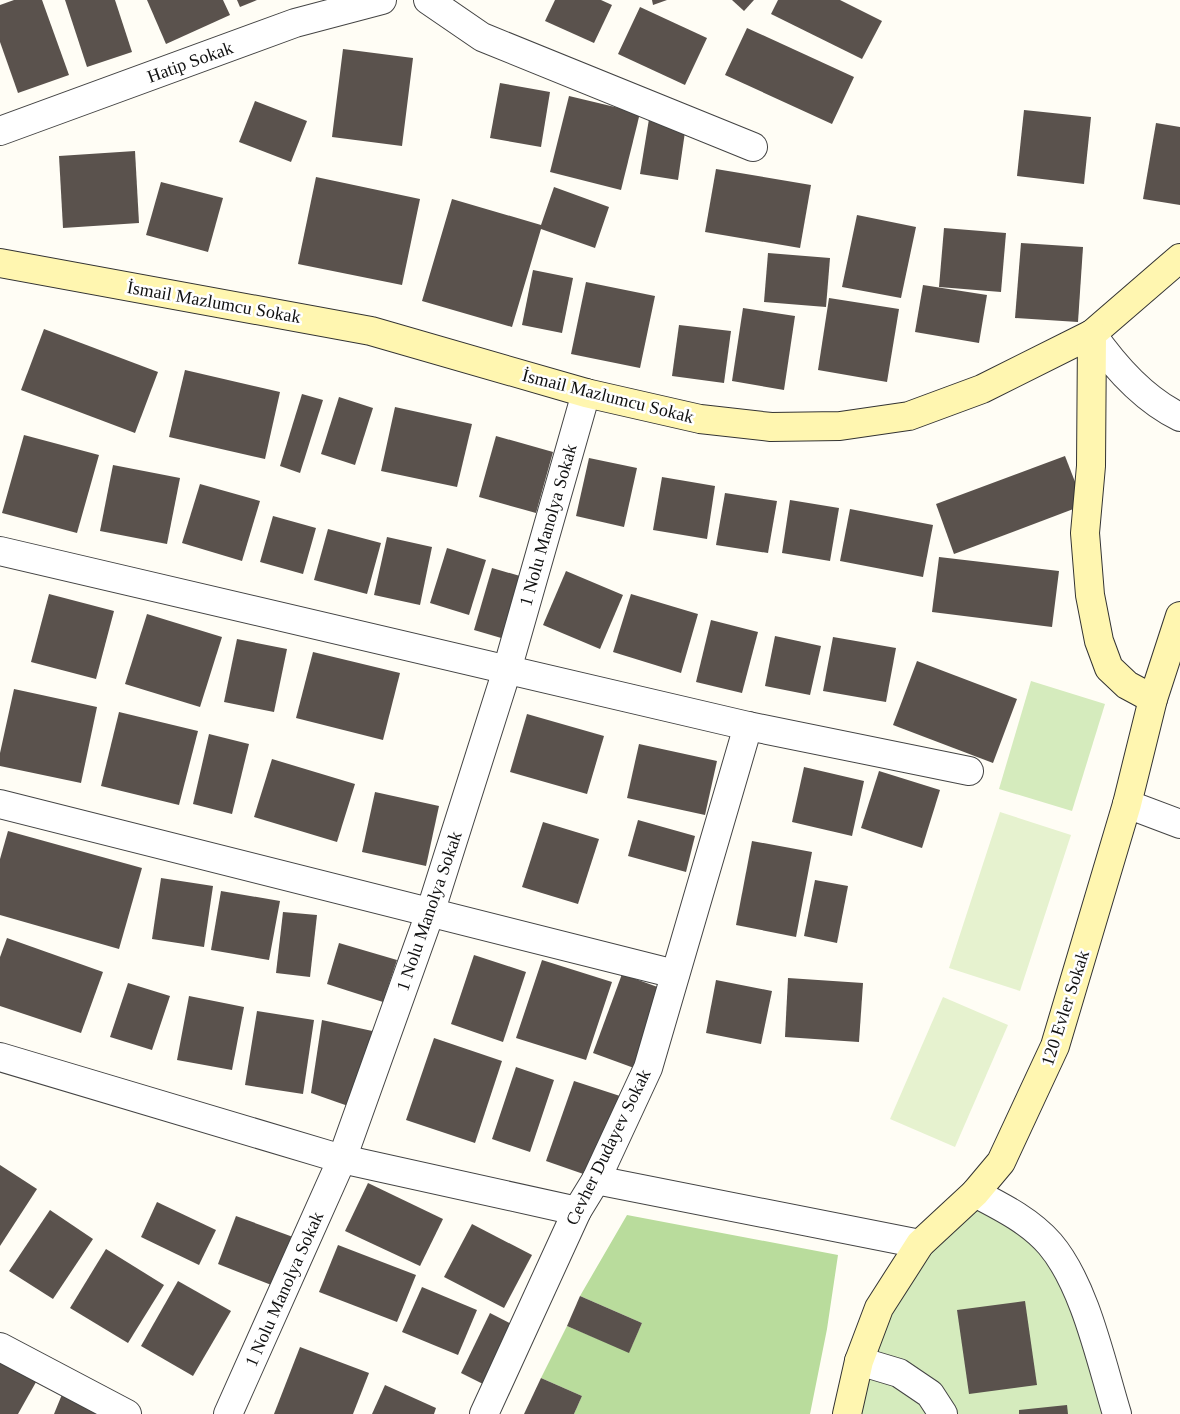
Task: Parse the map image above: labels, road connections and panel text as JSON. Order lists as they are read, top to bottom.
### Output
{
  "streets": {
    "street": [
      "Hatip Sokak",
      "İsmail Mazlumcu Sokak",
      "1 Nolu Manolya Sokak",
      "120 Evler Sokak",
      "Cevher Dudayev Sokak"
    ]
  },
  "crossings": [
    ["İsmail Mazlumcu Sokak", "1 Nolu Manolya Sokak"]
  ]
}
